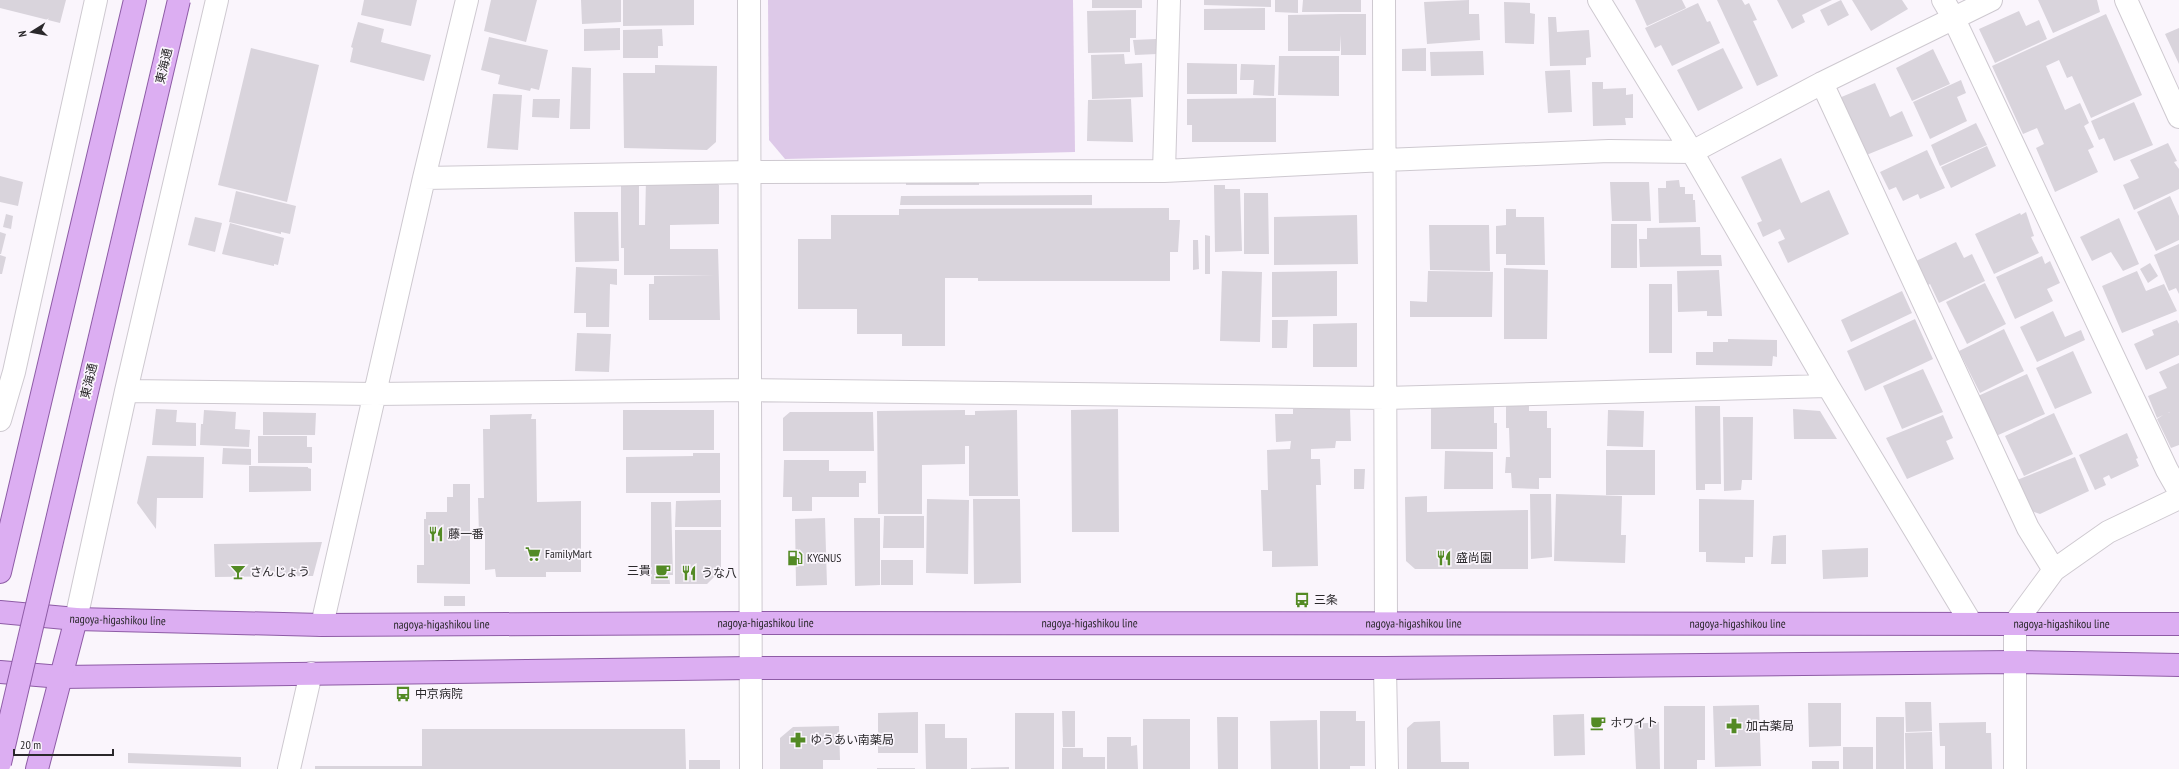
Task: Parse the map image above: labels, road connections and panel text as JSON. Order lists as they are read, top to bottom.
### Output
{
  "streets": {
    "main road": ["東海通", "nagoya-higashikou line"]
  },
  "places": {
    "restaurant": ["藤一番", "盛尚園", "うな八"],
    "supermarket": ["FamilyMart"],
    "fuel station": ["KYGNUS"],
    "cafe": ["三貴", "ホワイト"],
    "bar": ["さんじょう"],
    "bus stop": ["三条", "中京病院"],
    "pharmacy": ["加古薬局", "ゆうあい南薬局"]
  },
  "scale_bar": "20 m",
  "north": "left"
}
